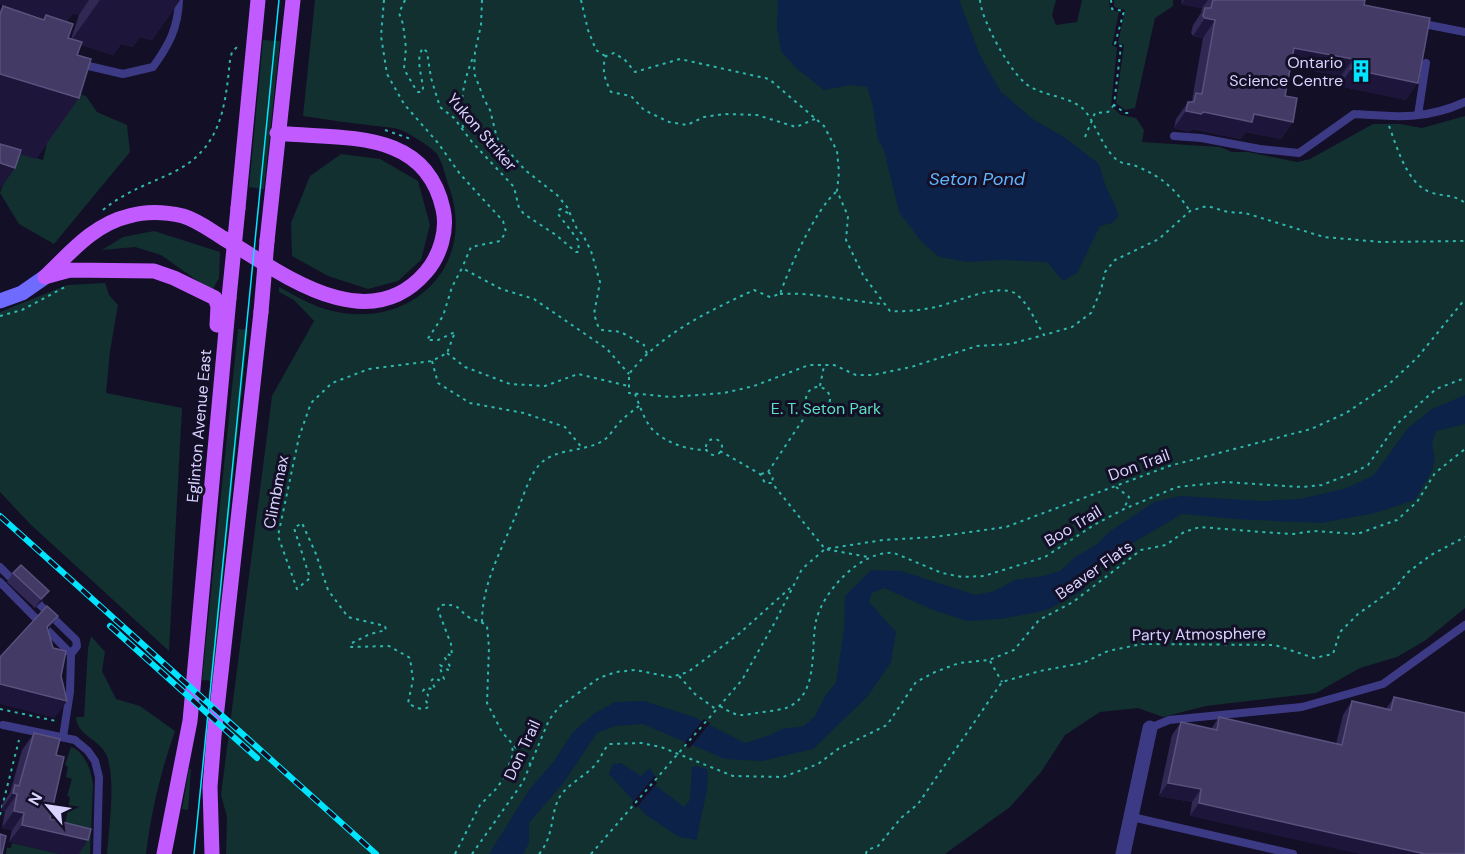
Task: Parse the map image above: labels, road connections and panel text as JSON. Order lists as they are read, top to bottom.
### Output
{
  "streets": {
    "main road": ["Eglinton Avenue East"],
    "path": [
      "Yukon Striker",
      "Don Trail",
      "Climbmax",
      "Boo Trail",
      "Beaver Flats",
      "Party Atmosphere"
    ]
  },
  "crossings": [
    ["Don Trail", "Boo Trail"]
  ],
  "water": ["Seton Pond"],
  "parks": ["E. T. Seton Park"],
  "places": {
    "building": ["Ontario Science Centre"]
  },
  "north": "top left"
}
